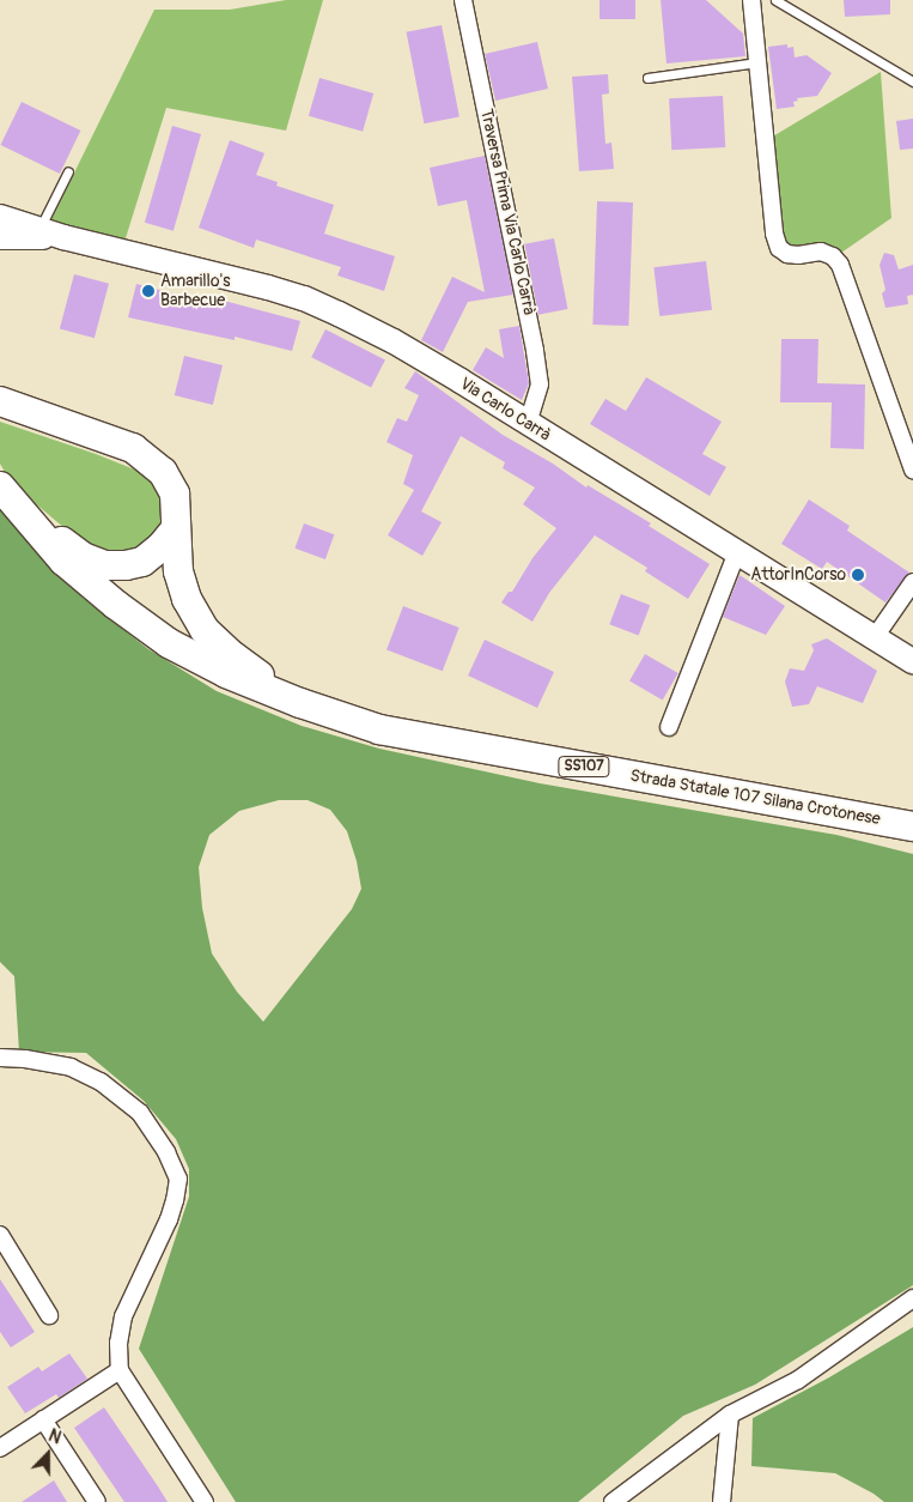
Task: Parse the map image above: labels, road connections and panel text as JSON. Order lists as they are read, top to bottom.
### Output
{
  "streets": {
    "highway": ["SS107", "Strada Statale 107 Silana Crotonese"],
    "main road": ["Via Carlo Carrà"],
    "street": ["Traversa Prima Via Carlo Carrà"]
  },
  "crossings": [
    ["Traversa Prima Via Carlo Carrà", "Via Carlo Carrà"]
  ],
  "places": ["Amarillo's Barbecue", "AttorInCorso"],
  "north": "top"
}
